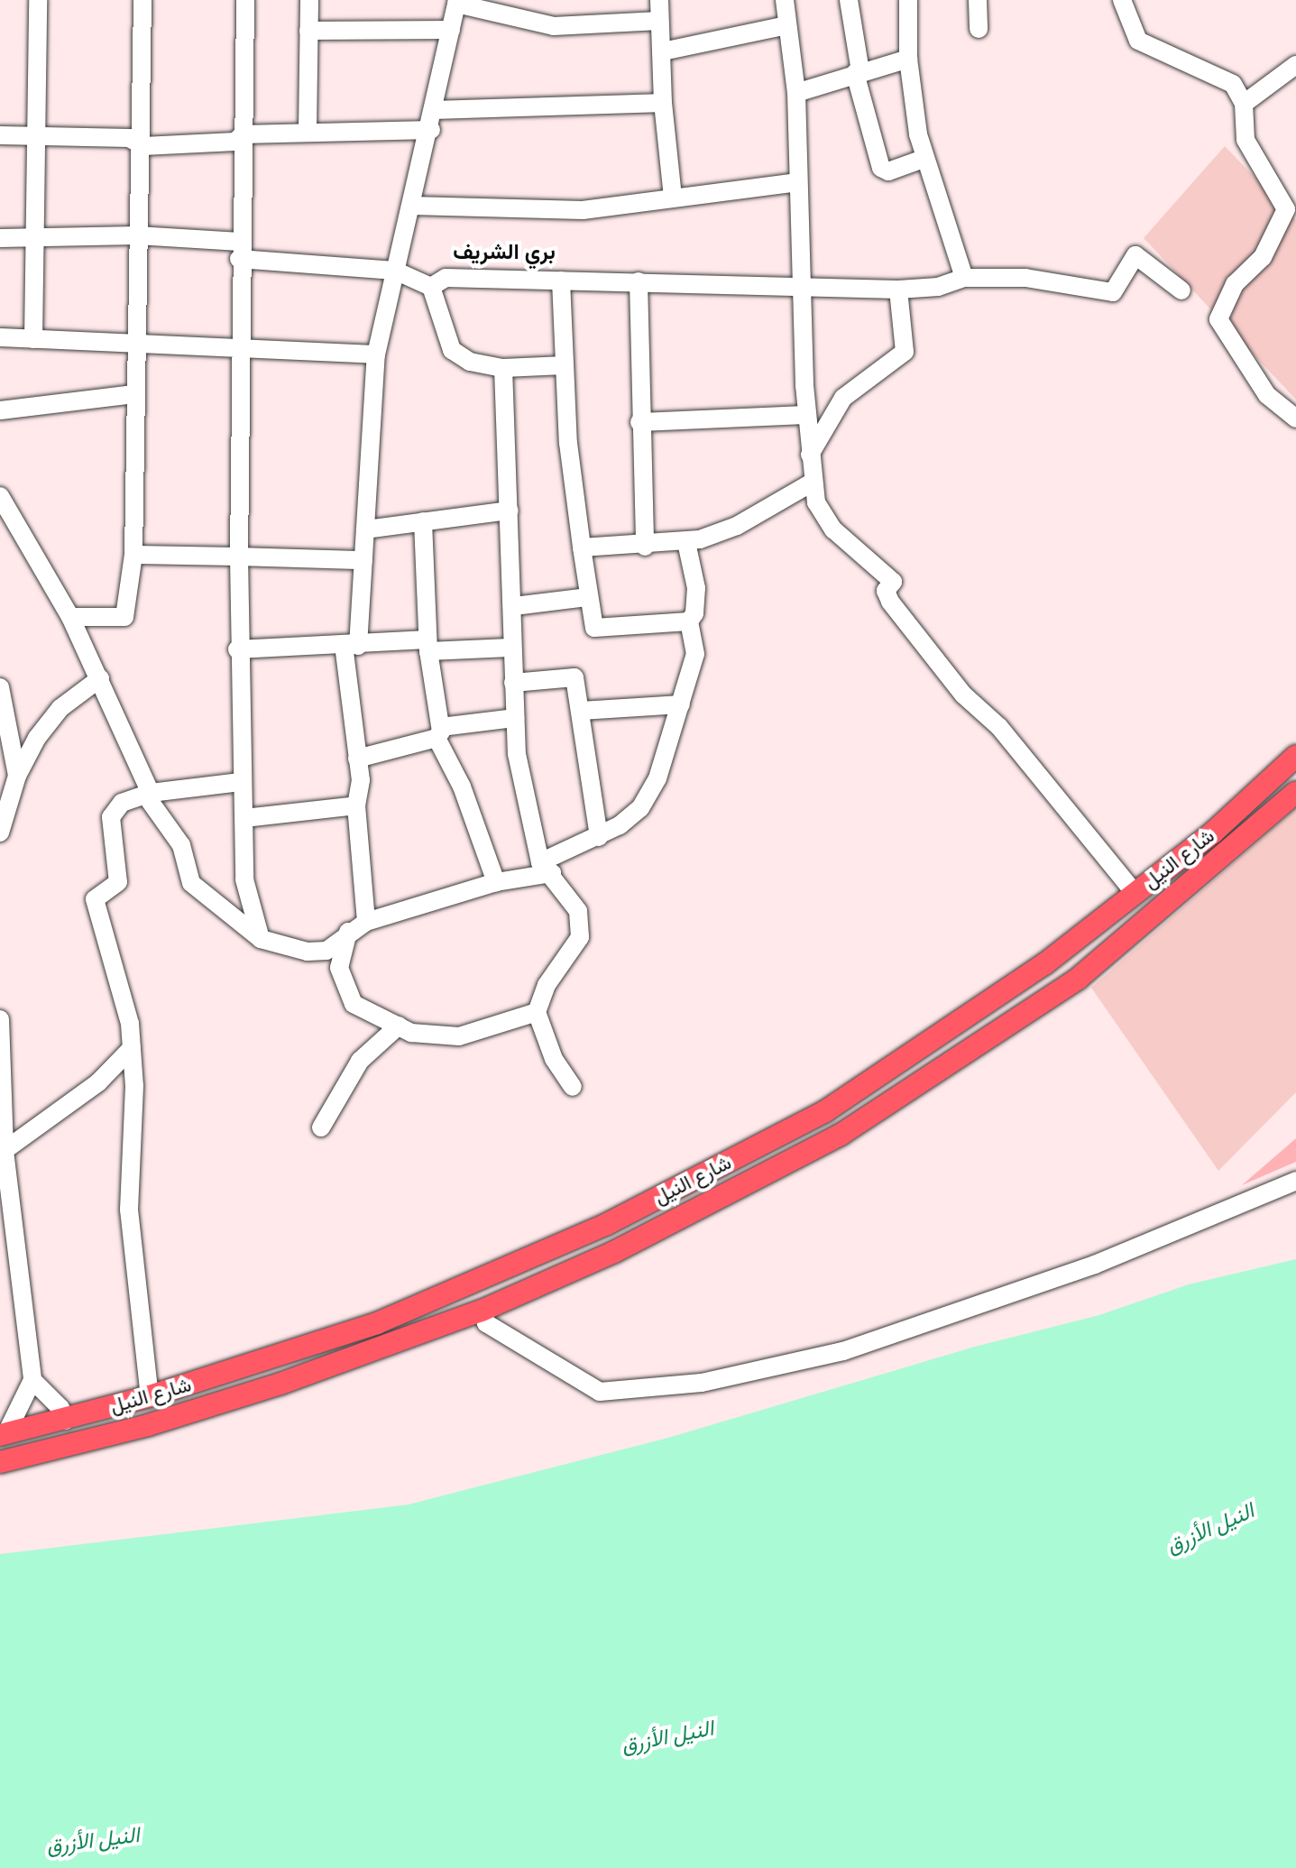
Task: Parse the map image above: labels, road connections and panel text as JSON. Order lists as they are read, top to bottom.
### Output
{
  "streets": {
    "main road": ["شارع النيل"]
  },
  "districts": ["بري الشريف"],
  "water": ["النيل الأزرق"]
}
